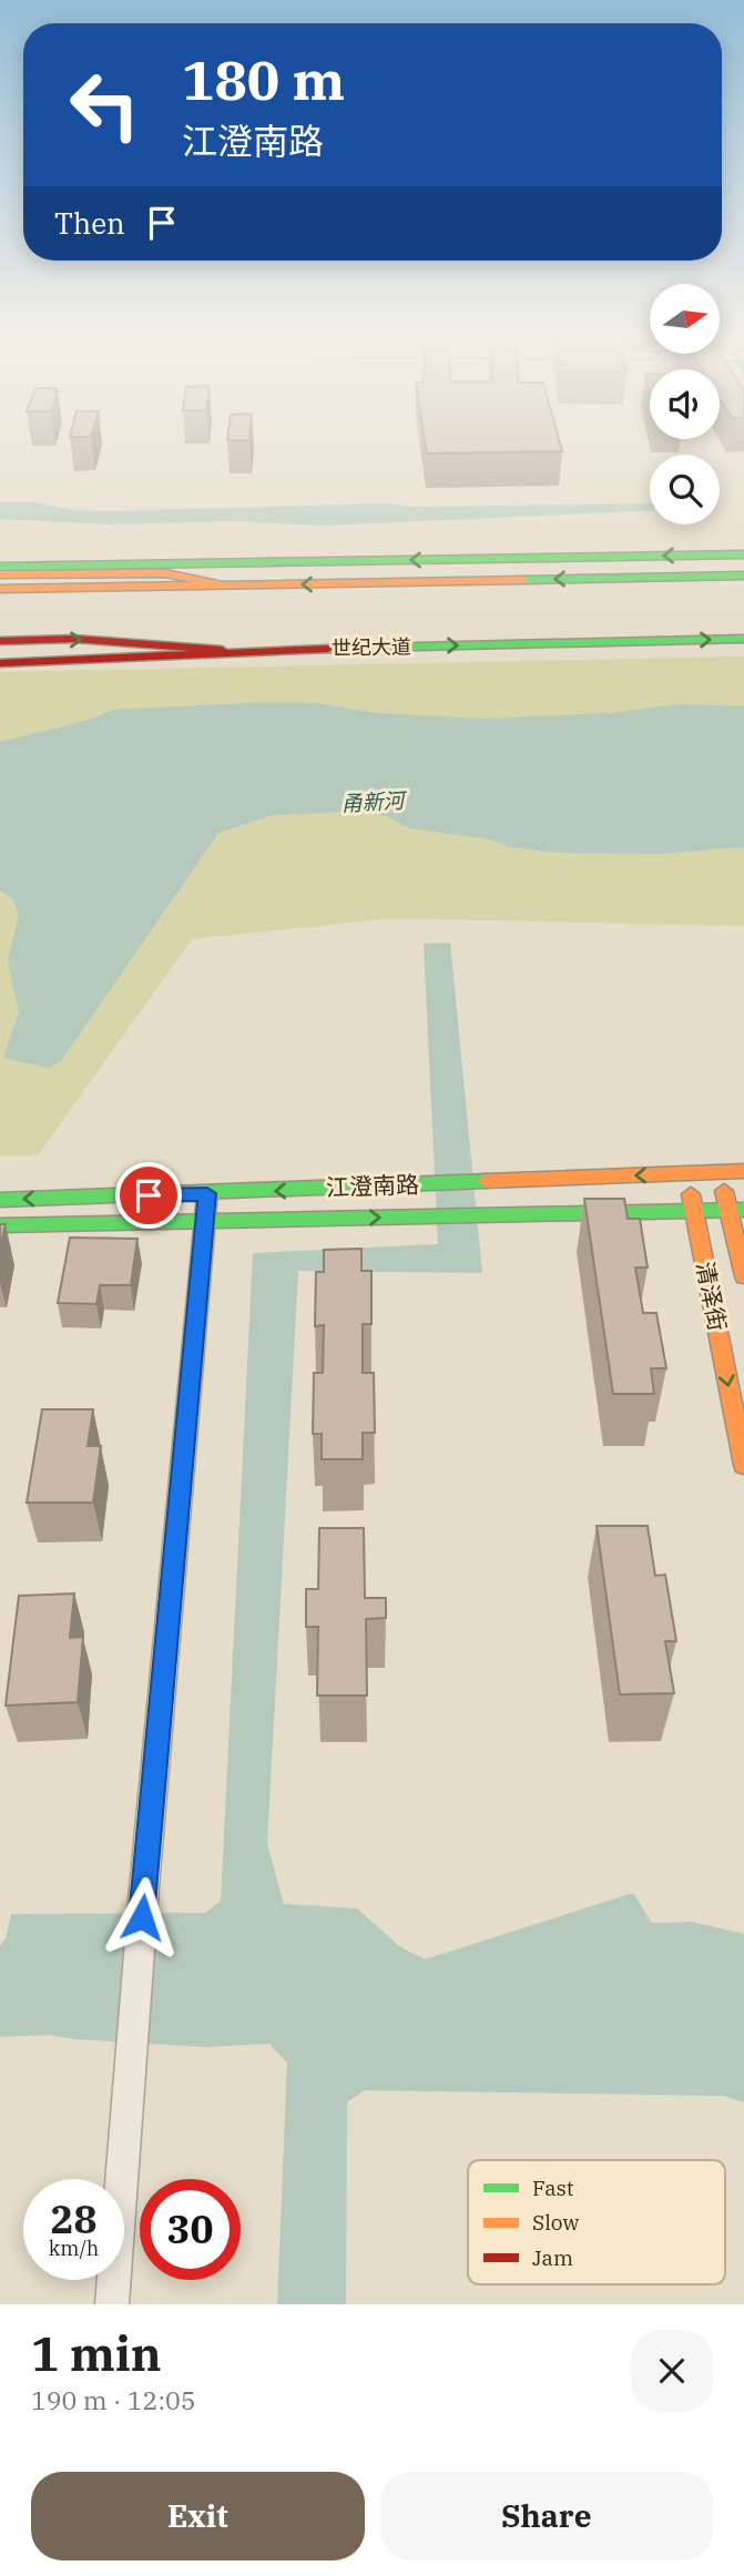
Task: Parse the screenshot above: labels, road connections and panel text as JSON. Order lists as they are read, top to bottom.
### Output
{
  "streets": {
    "main road": ["世纪大道", "江澄南路", "清泽街"]
  },
  "crossings": [
    ["江澄南路", "清泽街"]
  ],
  "one_way": ["清泽街"],
  "water": ["甬新河"],
  "legend": ["Fast", "Slow", "Jam"],
  "north": "right",
  "page": {
    "turn": ["180 m", "江澄南路"],
    "then": "Then",
    "speed": "28 km/h",
    "limit": "30",
    "heading": ["1 min", "190 m · 12:05"],
    "buttons": ["Exit", "Share"]
  }
}
